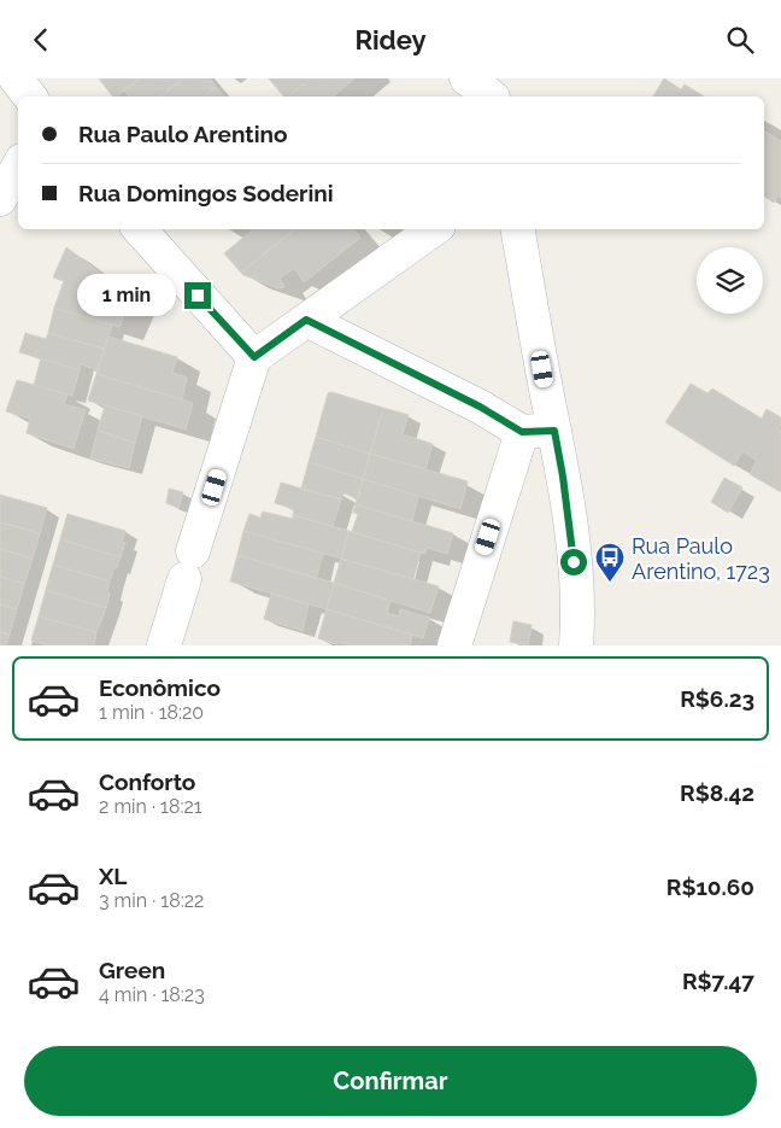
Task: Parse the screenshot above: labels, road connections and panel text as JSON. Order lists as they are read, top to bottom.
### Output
{
  "places": {
    "bus stop": ["Rua Paulo Arentino, 1723"]
  },
  "page": {
    "header": "Ridey",
    "banner": ["Rua Paulo Arentino", "Rua Domingos Soderini"],
    "bubble": "1 min",
    "list": [
      {
        "name": "Econômico",
        "note": "1 min · 18:20",
        "value": "R$6.23"
      },
      {
        "name": "Conforto",
        "note": "2 min · 18:21",
        "value": "R$8.42"
      },
      {
        "name": "XL",
        "note": "3 min · 18:22",
        "value": "R$10.60"
      },
      {
        "name": "Green",
        "note": "4 min · 18:23",
        "value": "R$7.47"
      }
    ],
    "buttons": "Confirmar"
  }
}
